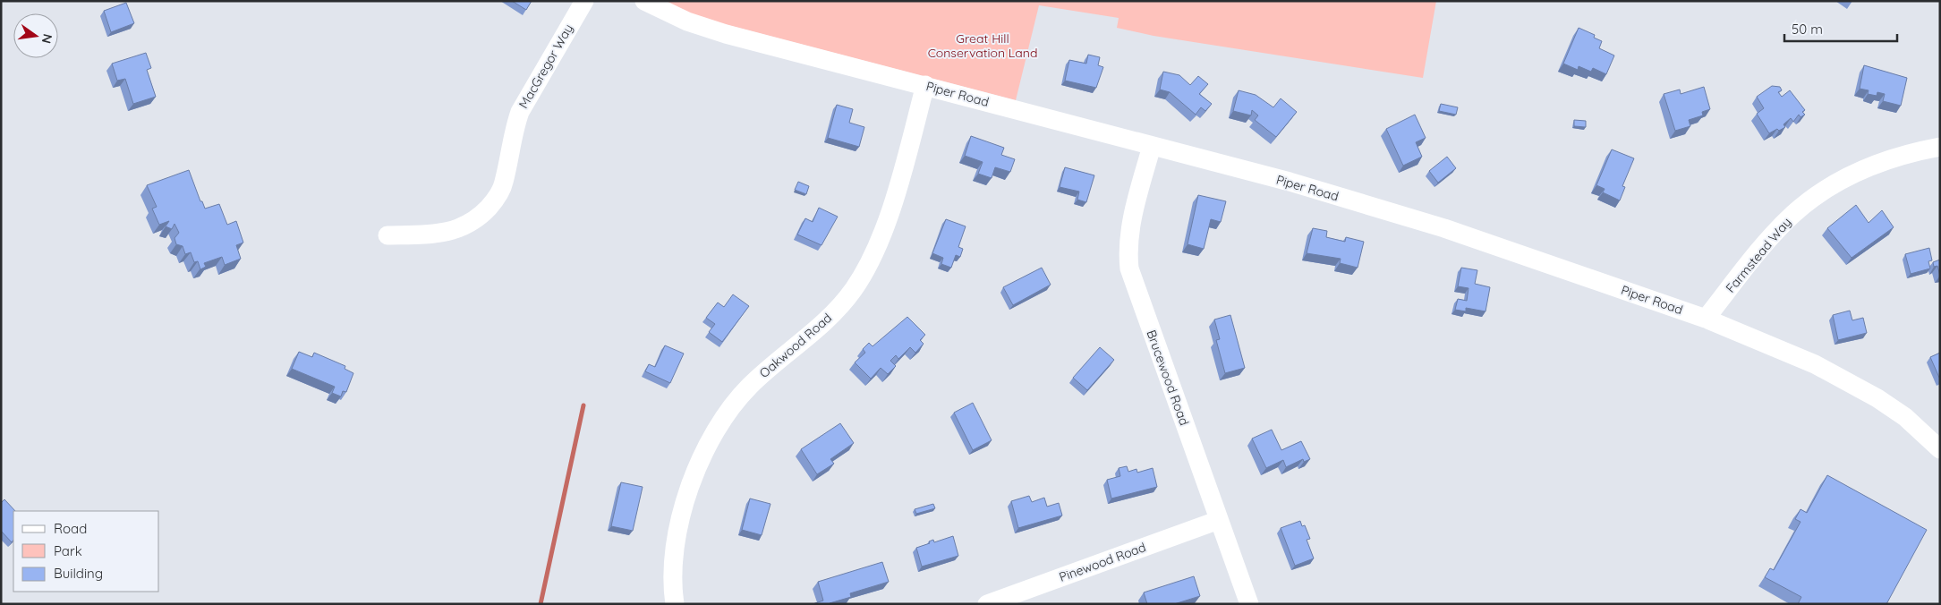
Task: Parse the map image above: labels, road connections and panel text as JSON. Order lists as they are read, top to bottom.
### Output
{
  "streets": {
    "street": [
      "MacGregor Way",
      "Piper Road",
      "Farmstead Way",
      "Oakwood Road",
      "Brucewood Road",
      "Pinewood Road"
    ]
  },
  "crossings": [
    ["Piper Road", "Farmstead Way"],
    ["Piper Road", "Oakwood Road"],
    ["Piper Road", "Brucewood Road"],
    ["Brucewood Road", "Pinewood Road"]
  ],
  "parks": ["Great Hill Conservation Land"],
  "legend": ["Road", "Park", "Building"],
  "scale_bar": "50 m",
  "north": "right"
}
